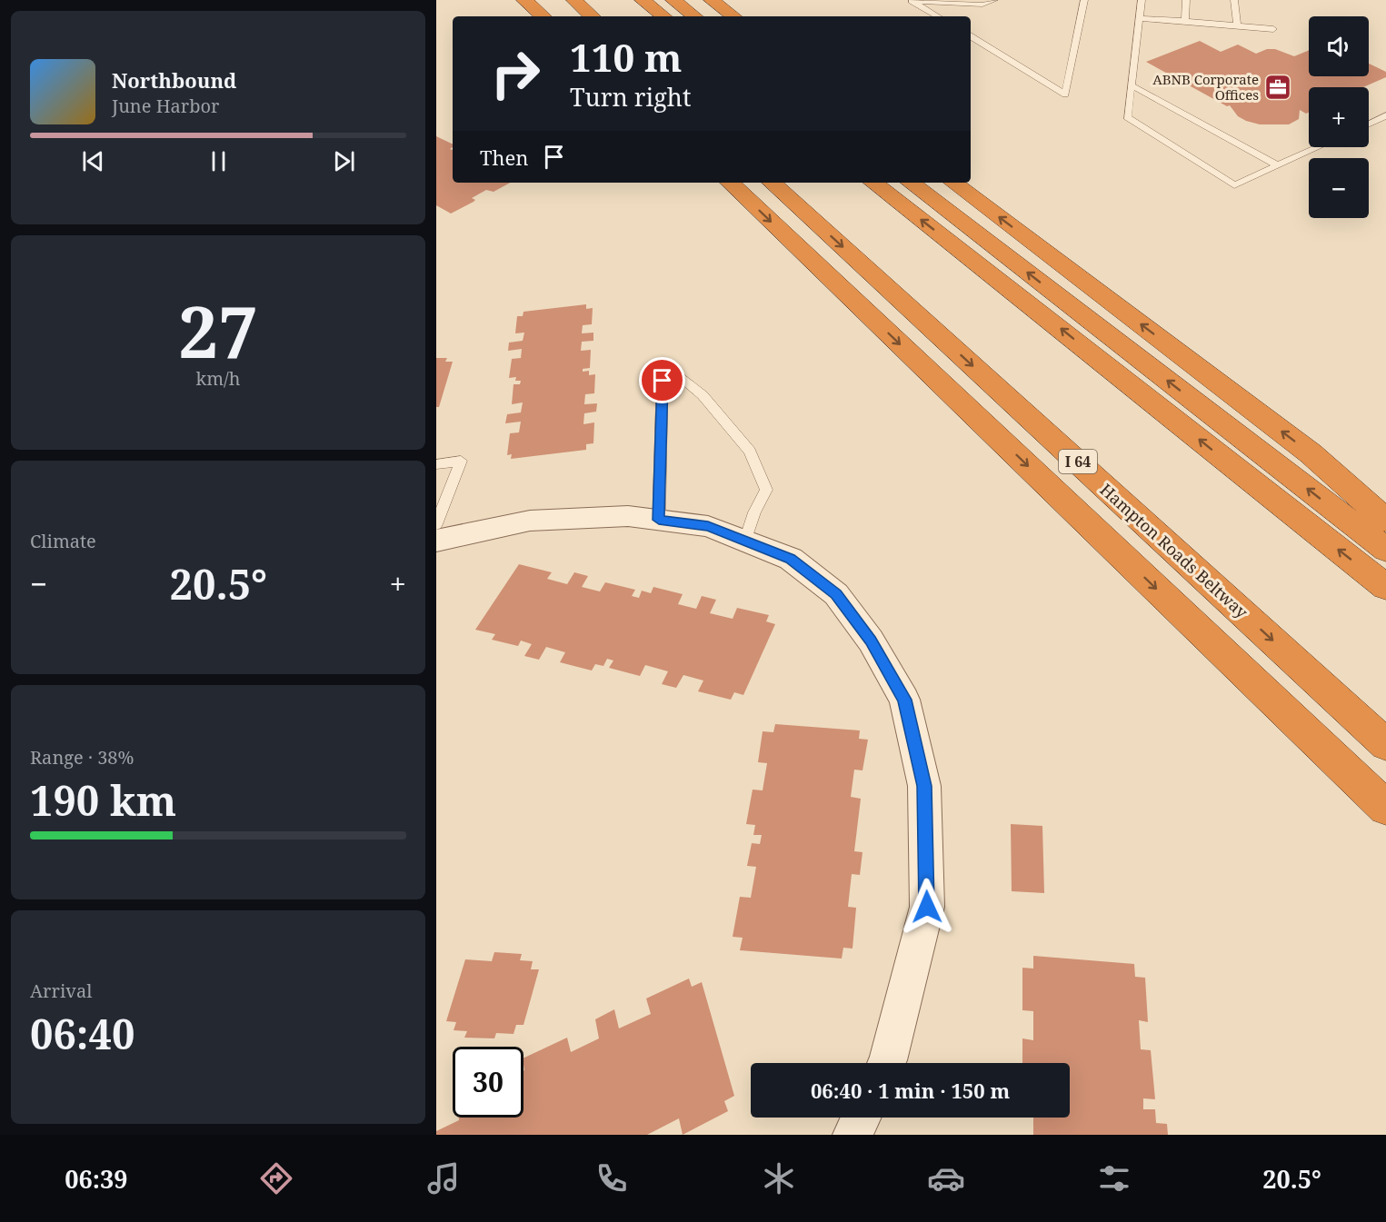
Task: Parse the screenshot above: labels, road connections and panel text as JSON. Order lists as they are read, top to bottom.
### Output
{
  "streets": {
    "highway": ["I 64", "Hampton Roads Beltway"]
  },
  "places": {
    "office": ["ABNB Corporate Offices"]
  },
  "page": {
    "map_buttons": ["+", "−"],
    "turn": ["110 m", "Turn right"],
    "song": ["Northbound", "June Harbor"],
    "then": "Then",
    "tile": [
      ["27", "km/h"],
      "Climate",
      ["Range · 38%", "190 km"],
      ["Arrival", "06:40"]
    ],
    "heat": ["−", "20.5°", "+"],
    "limit": "30",
    "trip": "06:40 · 1 min · 150 m",
    "tabs": ["06:39", "20.5°"]
  }
}
